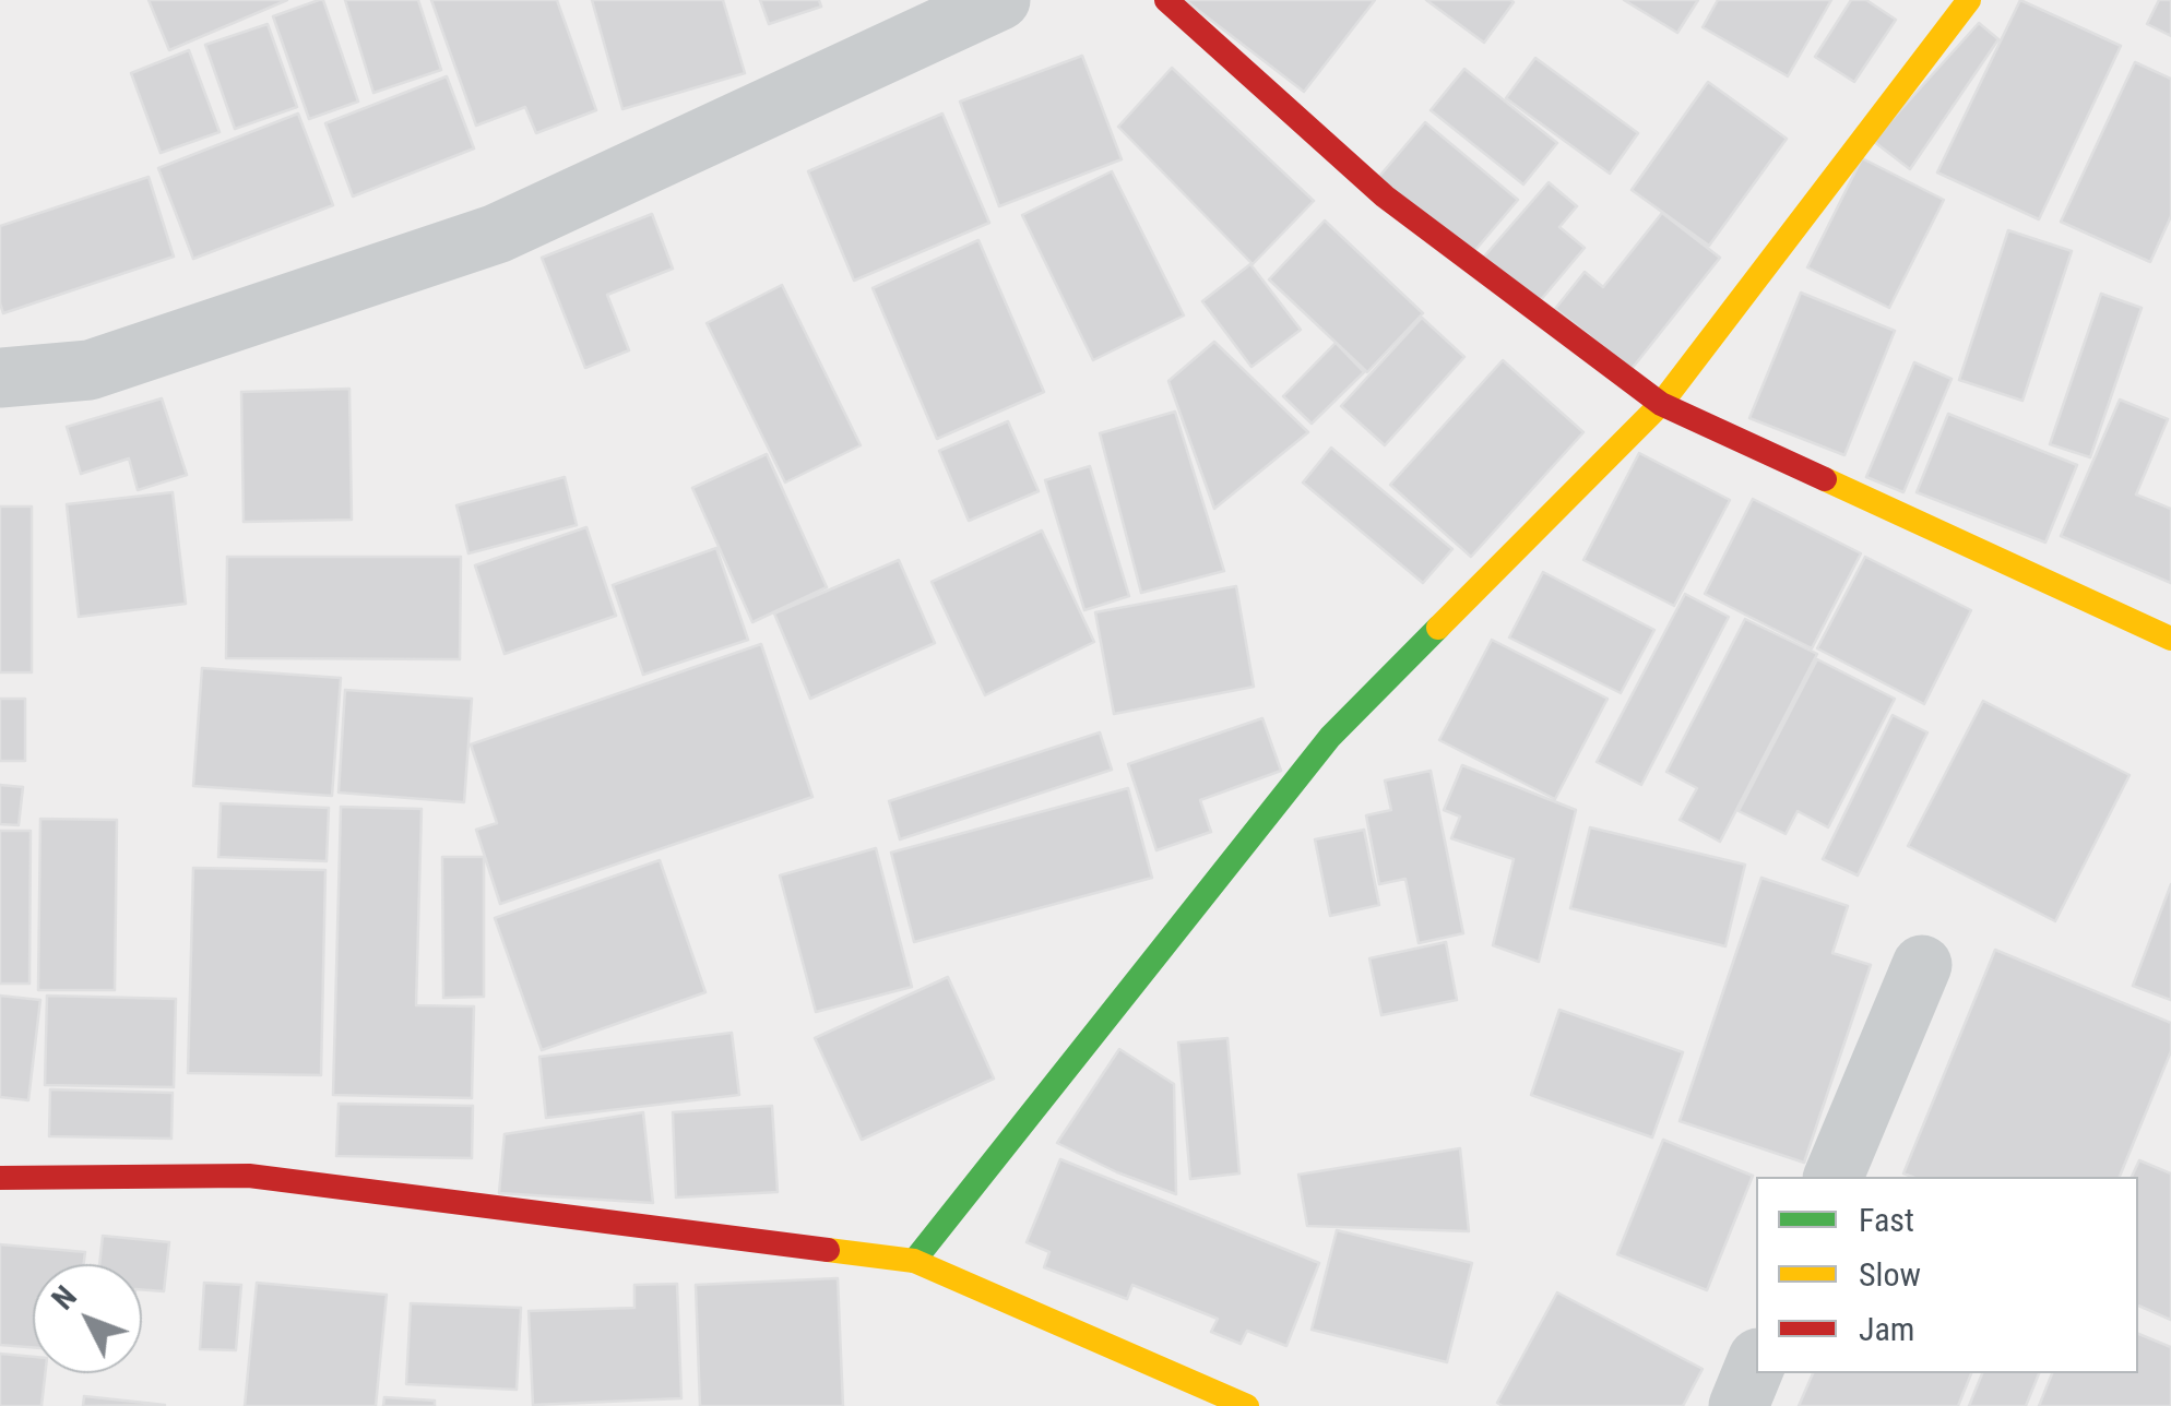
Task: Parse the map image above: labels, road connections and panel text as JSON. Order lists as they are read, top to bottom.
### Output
{
  "legend": ["Fast", "Slow", "Jam"],
  "north": "top left"
}
